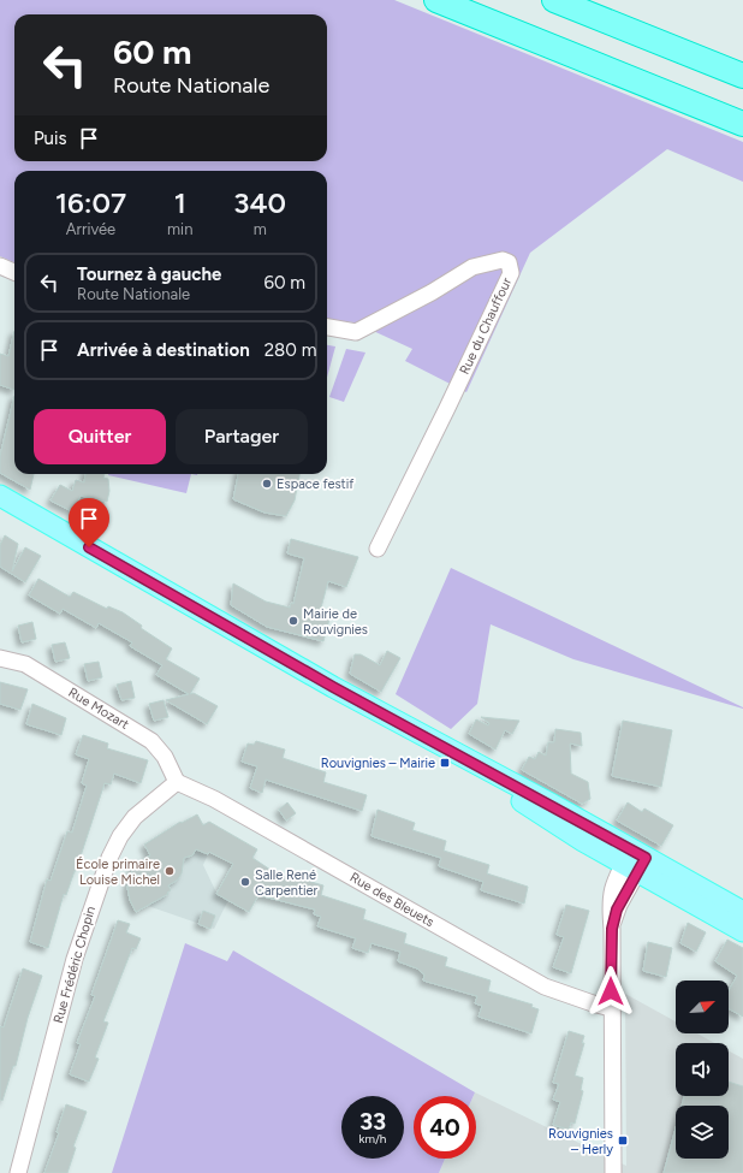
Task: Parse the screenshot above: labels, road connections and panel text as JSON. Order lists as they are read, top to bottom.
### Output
{
  "streets": {
    "street": [
      "Rue du Chauffour",
      "Rue Mozart",
      "Rue des Bleuets",
      "Rue Frédéric Chopin"
    ]
  },
  "crossings": [
    ["Rue Mozart", "Rue des Bleuets"],
    ["Rue Mozart", "Rue Frédéric Chopin"],
    ["Rue des Bleuets", "Rue Frédéric Chopin"]
  ],
  "places": {
    "other": [
      "Espace festif",
      "Mairie de Rouvignies",
      "École primaire Louise Michel",
      "Salle René Carpentier"
    ],
    "transit": ["Rouvignies – Mairie", "Rouvignies – Herly"]
  },
  "north": "top right",
  "page": {
    "turn": ["60 m", "Route Nationale"],
    "then": "Puis",
    "eta": [
      "16:07",
      "Arrivée",
      "1",
      "min",
      "340",
      "m"
    ],
    "list": [
      {
        "name": "Tournez à gauche",
        "note": "Route Nationale",
        "value": "60 m"
      },
      {
        "name": "Arrivée à destination",
        "value": "280 m"
      }
    ],
    "buttons": ["Quitter", "Partager"],
    "speed": "33 km/h",
    "limit": "40"
  }
}
